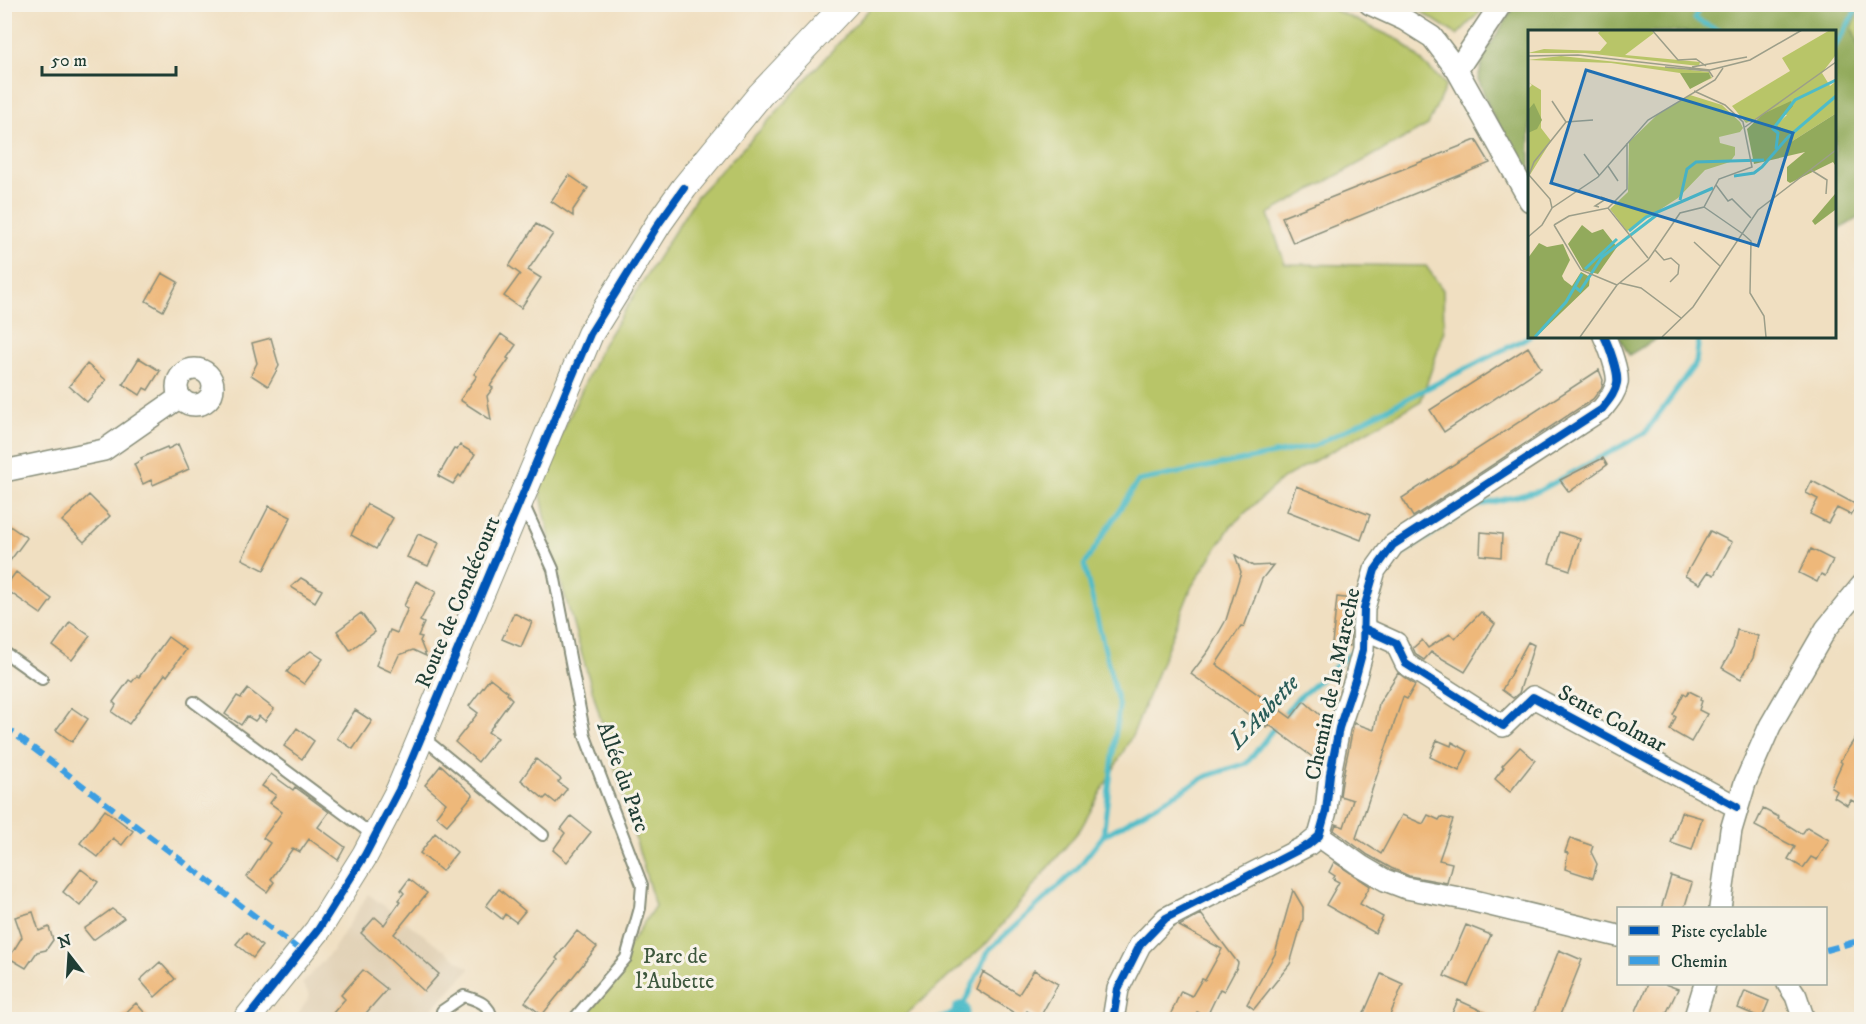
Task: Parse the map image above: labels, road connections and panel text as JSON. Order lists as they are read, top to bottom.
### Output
{
  "streets": {
    "street": ["Route de Condécourt", "Chemin de la Mareche", "Sente Colmar"],
    "lane": ["Allée du Parc"]
  },
  "crossings": [
    ["Route de Condécourt", "Allée du Parc"],
    ["Chemin de la Mareche", "Sente Colmar"]
  ],
  "water": ["L'Aubette"],
  "parks": ["Parc de l'Aubette"],
  "legend": ["Piste cyclable", "Chemin"],
  "scale_bar": "50 m",
  "north": "top"
}
